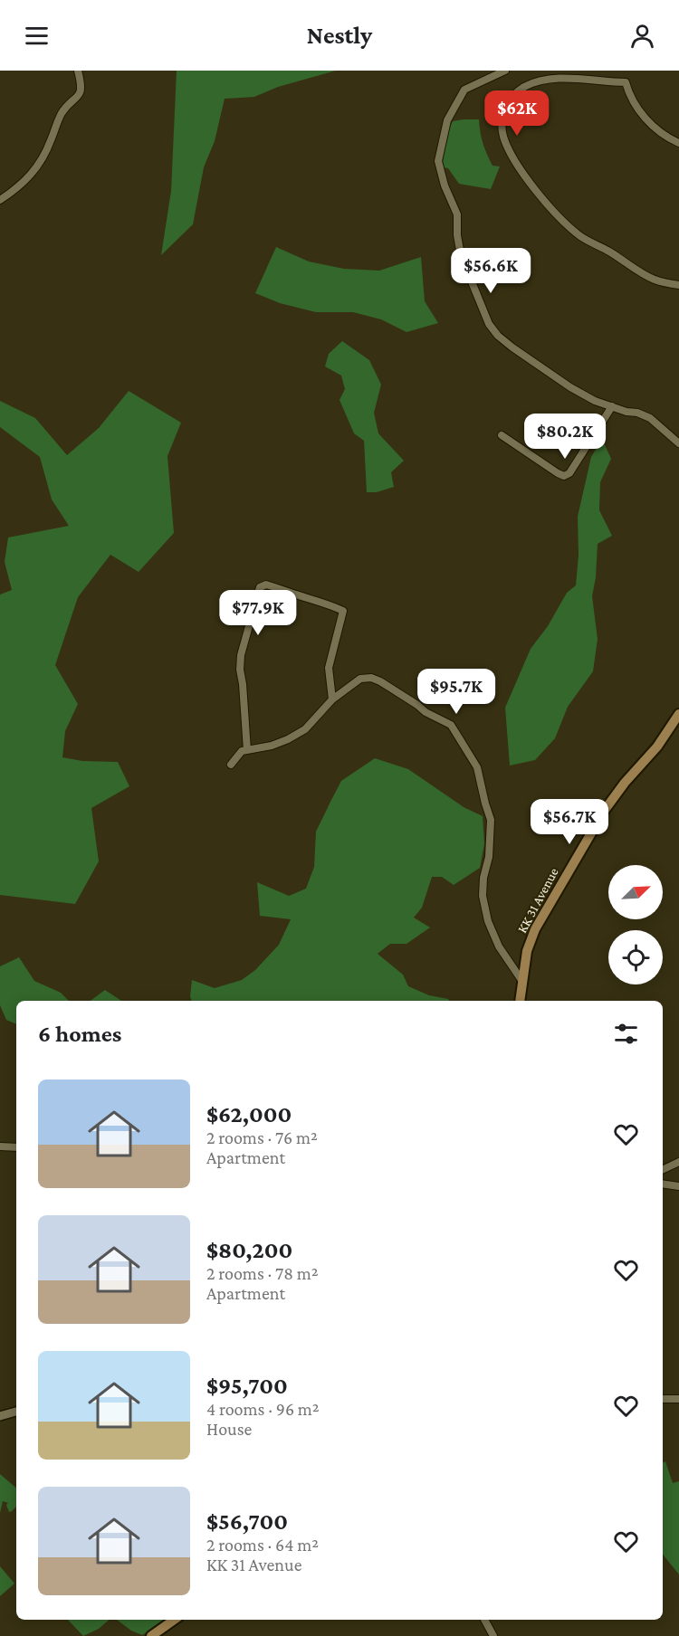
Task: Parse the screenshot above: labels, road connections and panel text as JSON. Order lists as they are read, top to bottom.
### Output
{
  "streets": {
    "main road": ["KK 31 Avenue"]
  },
  "north": "top right",
  "page": {
    "header": "Nestly",
    "price": [
      "$62K",
      "$56.6K",
      "$80.2K",
      "$77.9K",
      "$95.7K",
      "$56.7K"
    ],
    "heading": "6 homes",
    "list": [
      {
        "name": "$62,000",
        "note": "2 rooms · 76 m² · Apartment"
      },
      {
        "name": "$80,200",
        "note": "2 rooms · 78 m² · Apartment"
      },
      {
        "name": "$95,700",
        "note": "4 rooms · 96 m² · House"
      },
      {
        "name": "$56,700",
        "note": "2 rooms · 64 m² · KK 31 Avenue"
      }
    ]
  }
}
